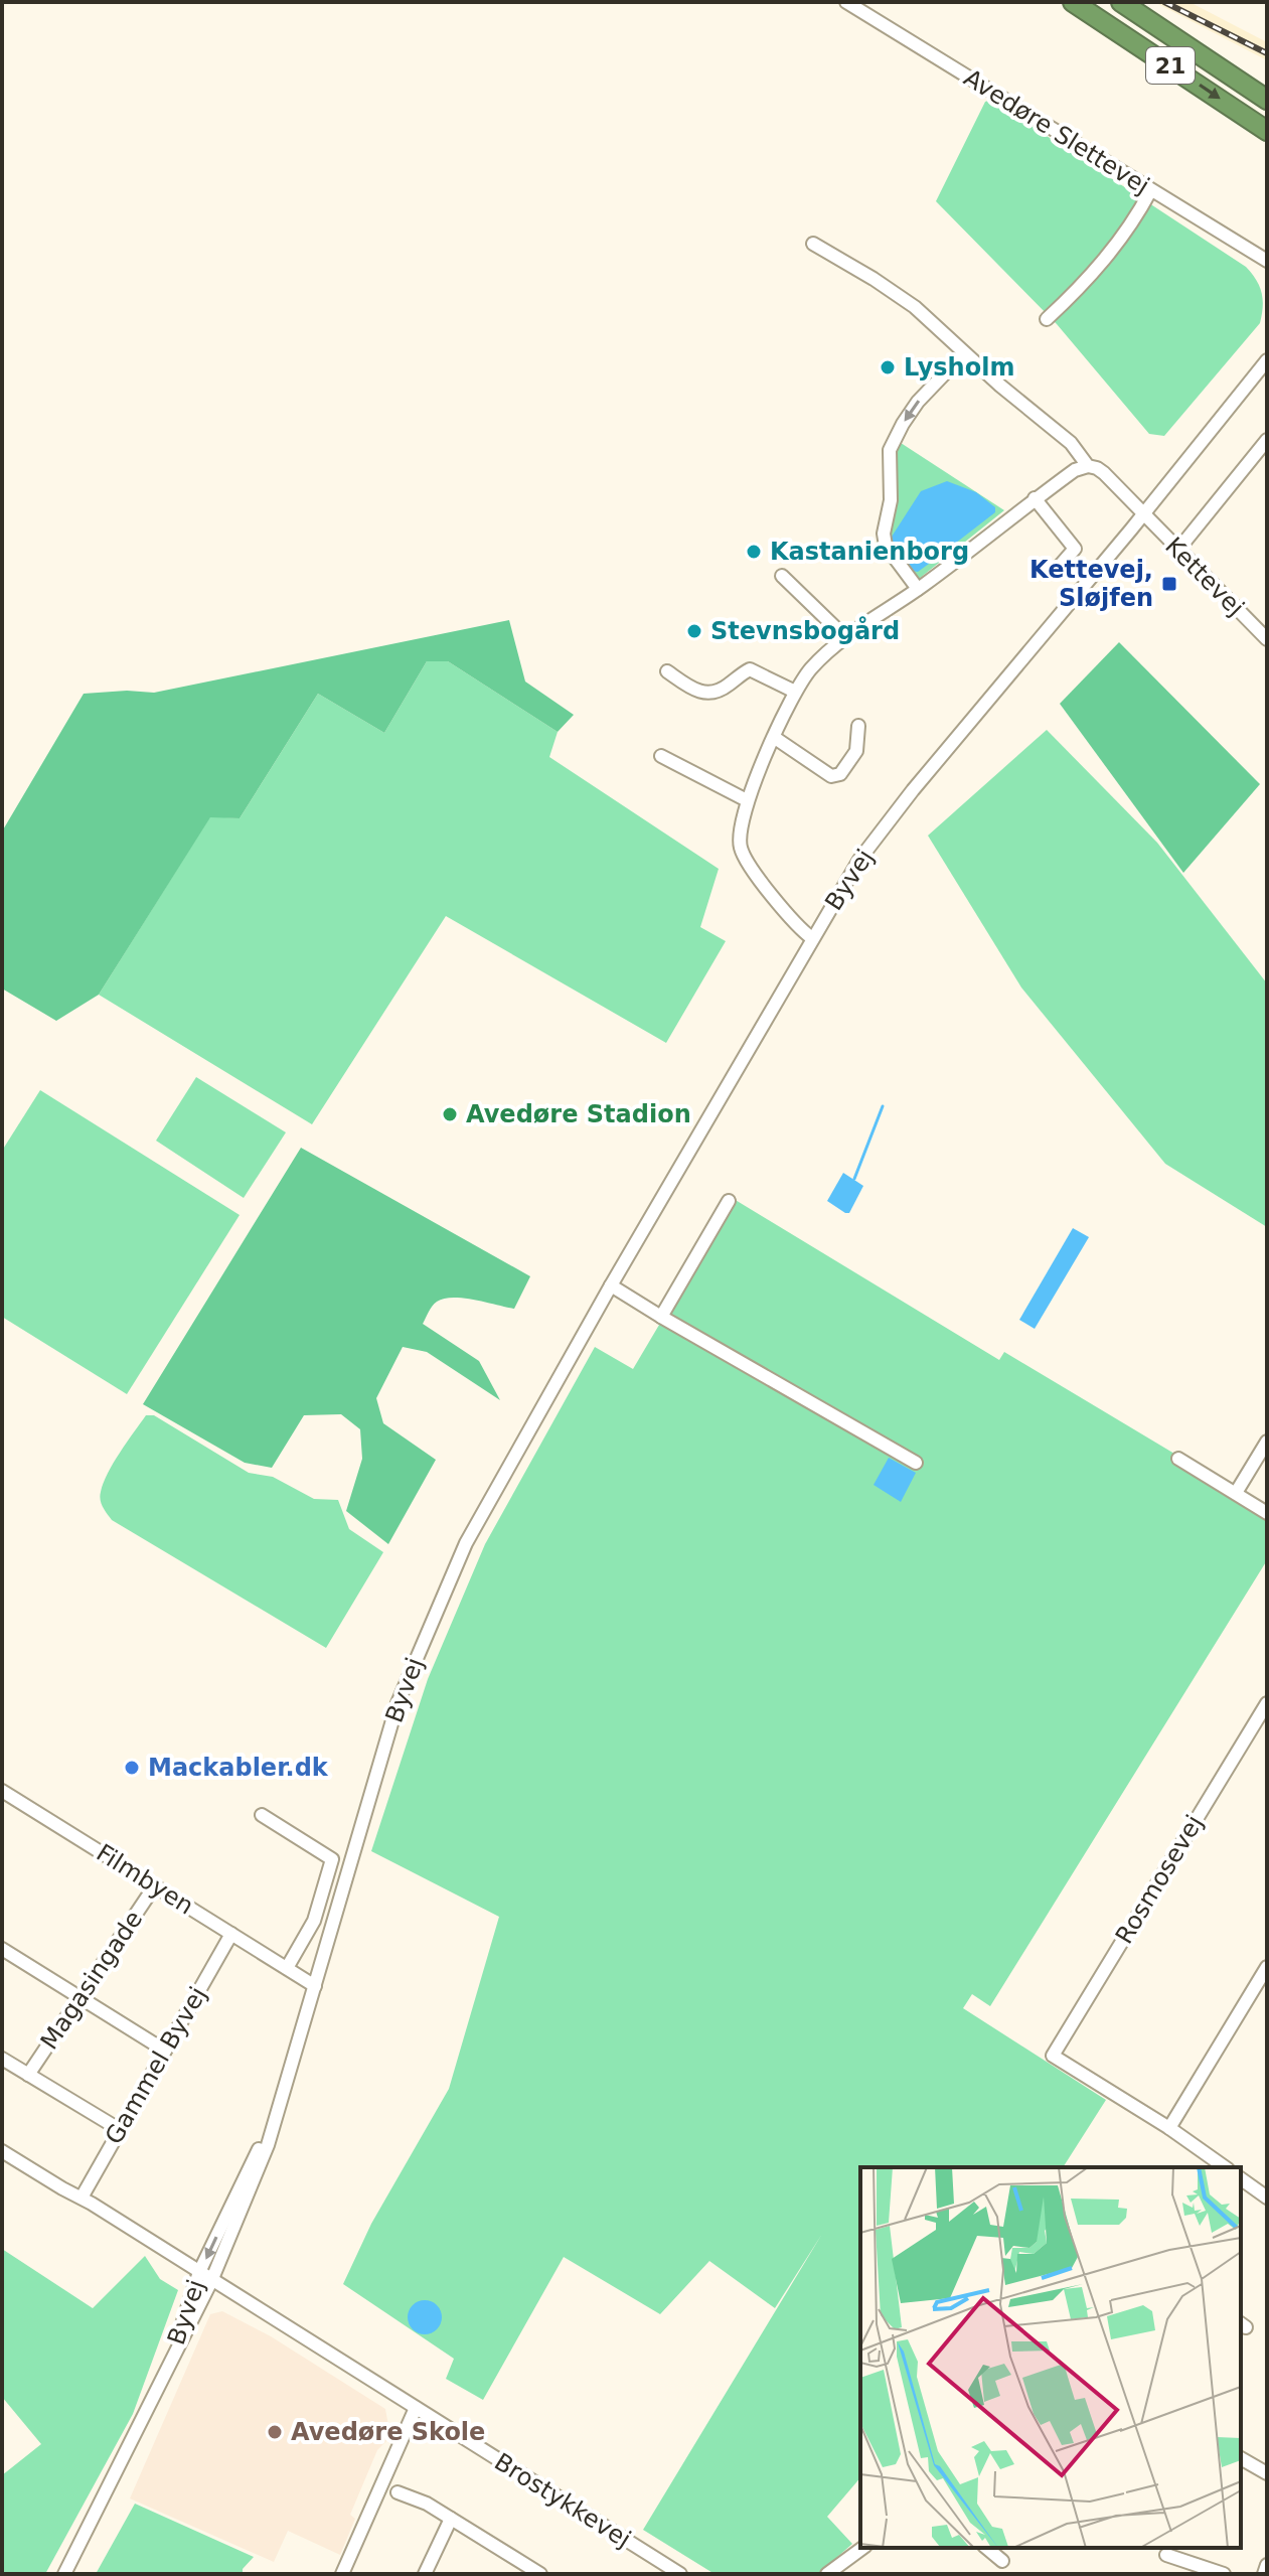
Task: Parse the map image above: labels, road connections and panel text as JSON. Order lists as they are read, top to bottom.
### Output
{
  "streets": {
    "highway": ["21"],
    "street": [
      "Avedøre Slettevej",
      "Kettevej",
      "Byvej",
      "Filmbyen",
      "Rosmosevej",
      "Magasingade",
      "Gammel Byvej",
      "Brostykkevej"
    ]
  },
  "crossings": [
    ["Kettevej", "Byvej"],
    ["Byvej", "Filmbyen"],
    ["Byvej", "Brostykkevej"],
    ["Filmbyen", "Magasingade"],
    ["Filmbyen", "Gammel Byvej"],
    ["Gammel Byvej", "Brostykkevej"]
  ],
  "places": {
    "other": [
      "Lysholm",
      "Kastanienborg",
      "Stevnsbogård",
      "Avedøre Stadion",
      "Mackabler.dk",
      "Avedøre Skole"
    ],
    "transit": ["Kettevej, Sløjfen"]
  }
}
